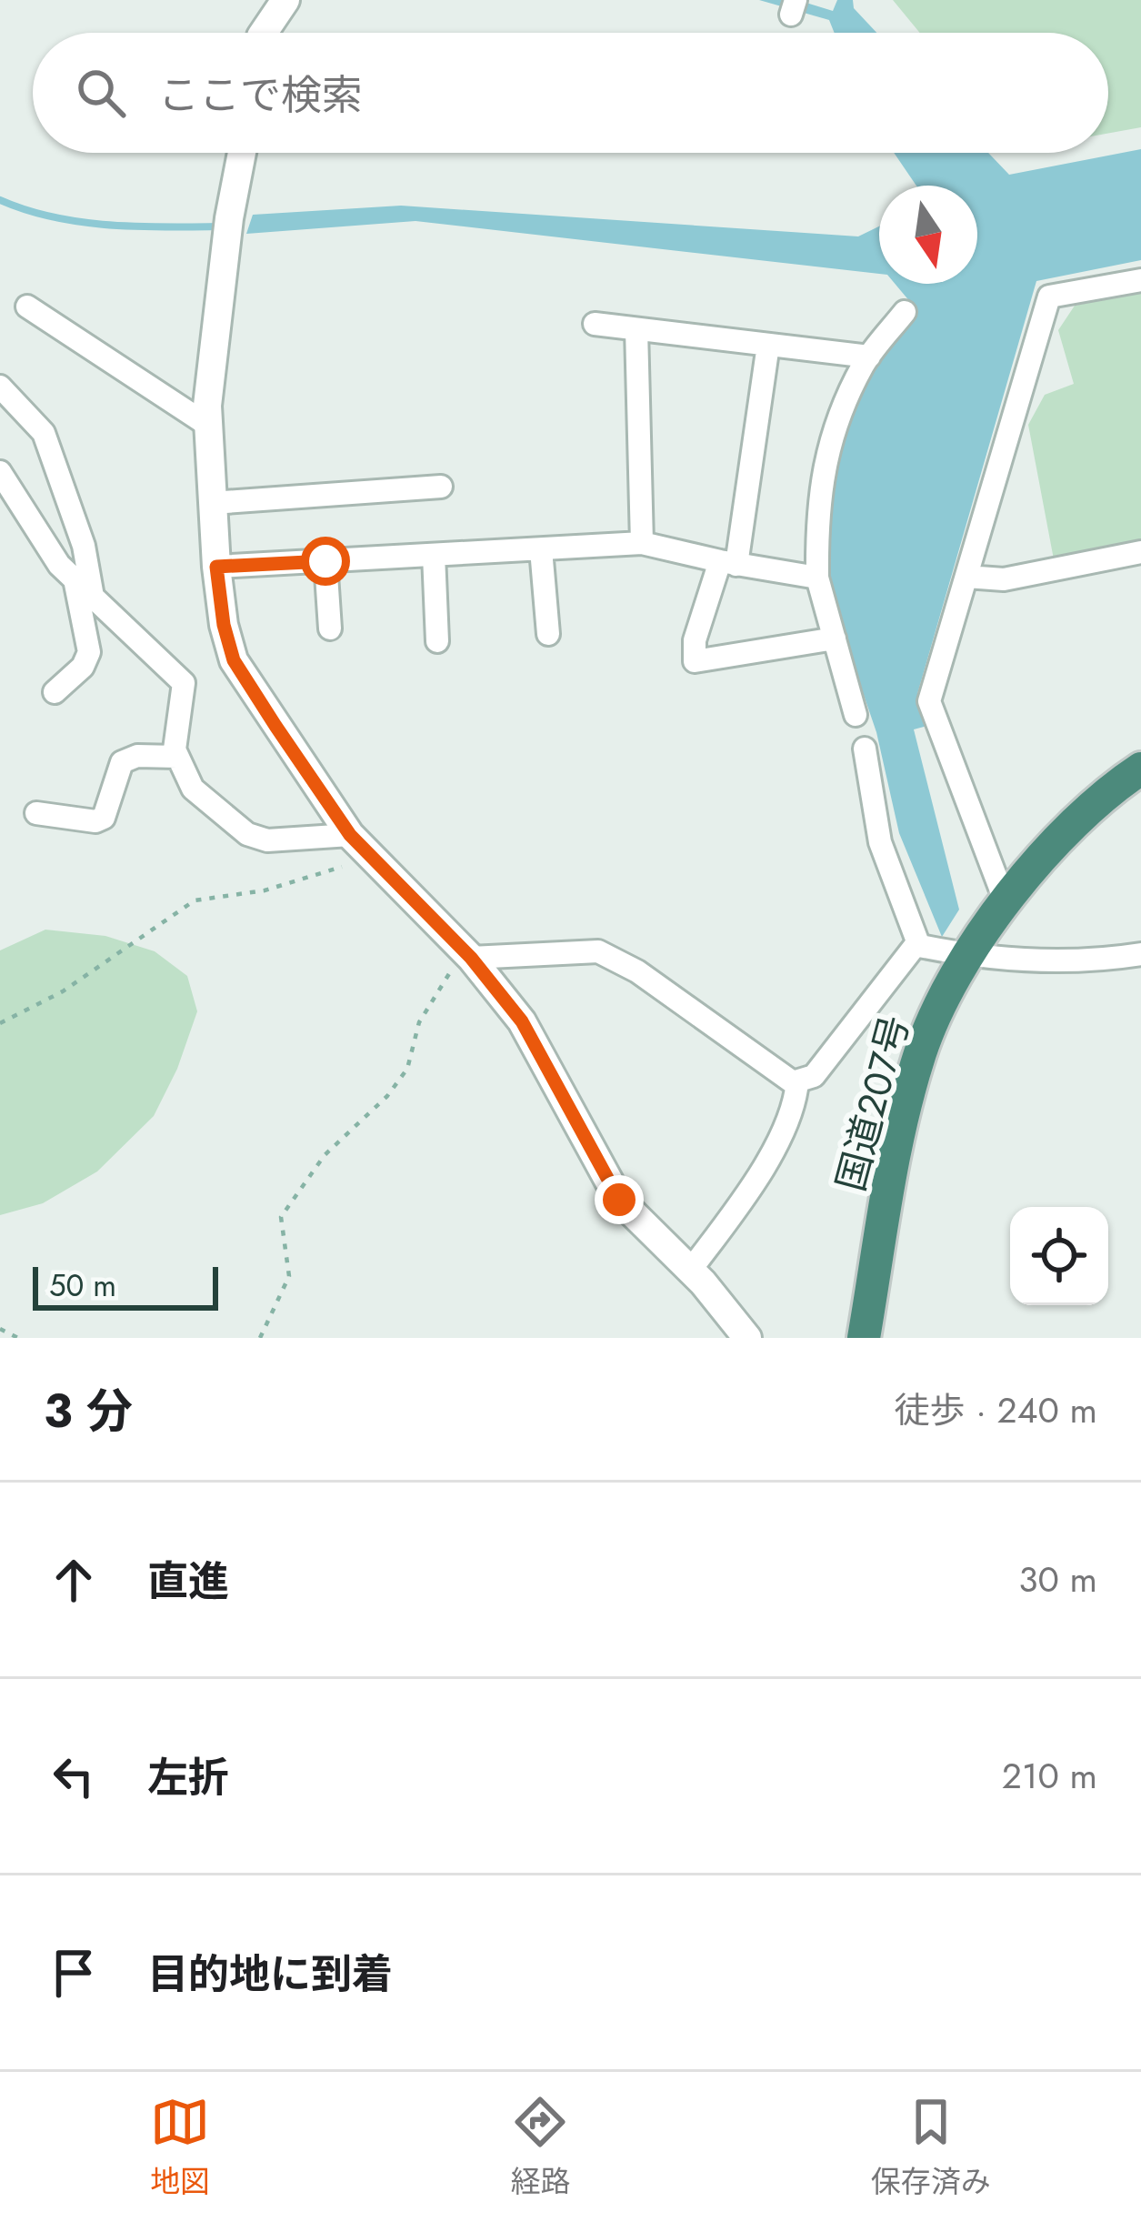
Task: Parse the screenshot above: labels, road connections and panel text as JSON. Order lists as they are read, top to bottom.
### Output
{
  "streets": {
    "highway": ["国道207号"]
  },
  "scale_bar": "50 m",
  "north": "bottom",
  "page": {
    "search": "ここで検索",
    "scale": "50 m",
    "heading": ["3 分", "徒歩 · 240 m"],
    "list": [
      ["直進", "30 m"],
      ["左折", "210 m"],
      "目的地に到着"
    ],
    "nav": ["地図", "経路", "保存済み"]
  }
}
